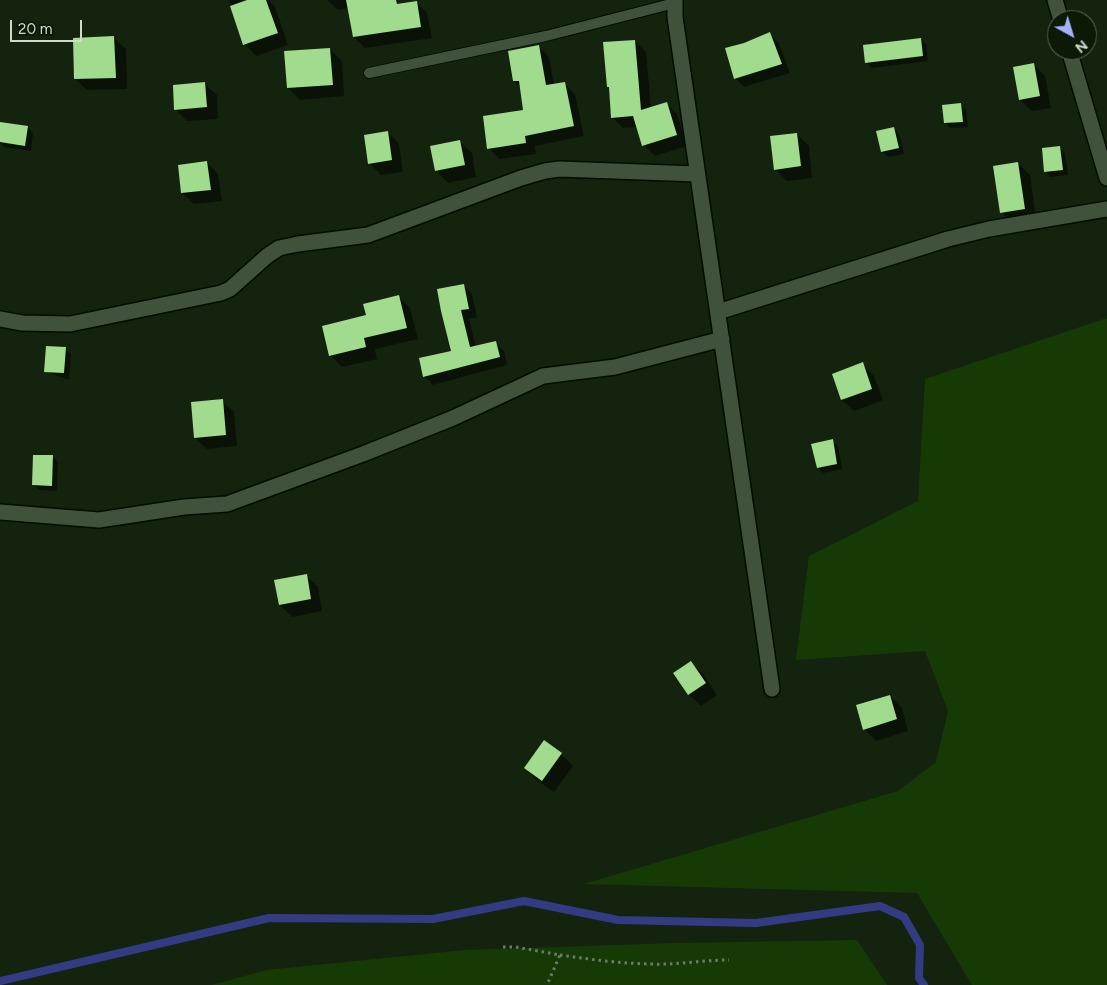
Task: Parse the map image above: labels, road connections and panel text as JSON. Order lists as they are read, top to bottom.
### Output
{
  "scale_bar": "20 m",
  "north": "bottom right"
}
